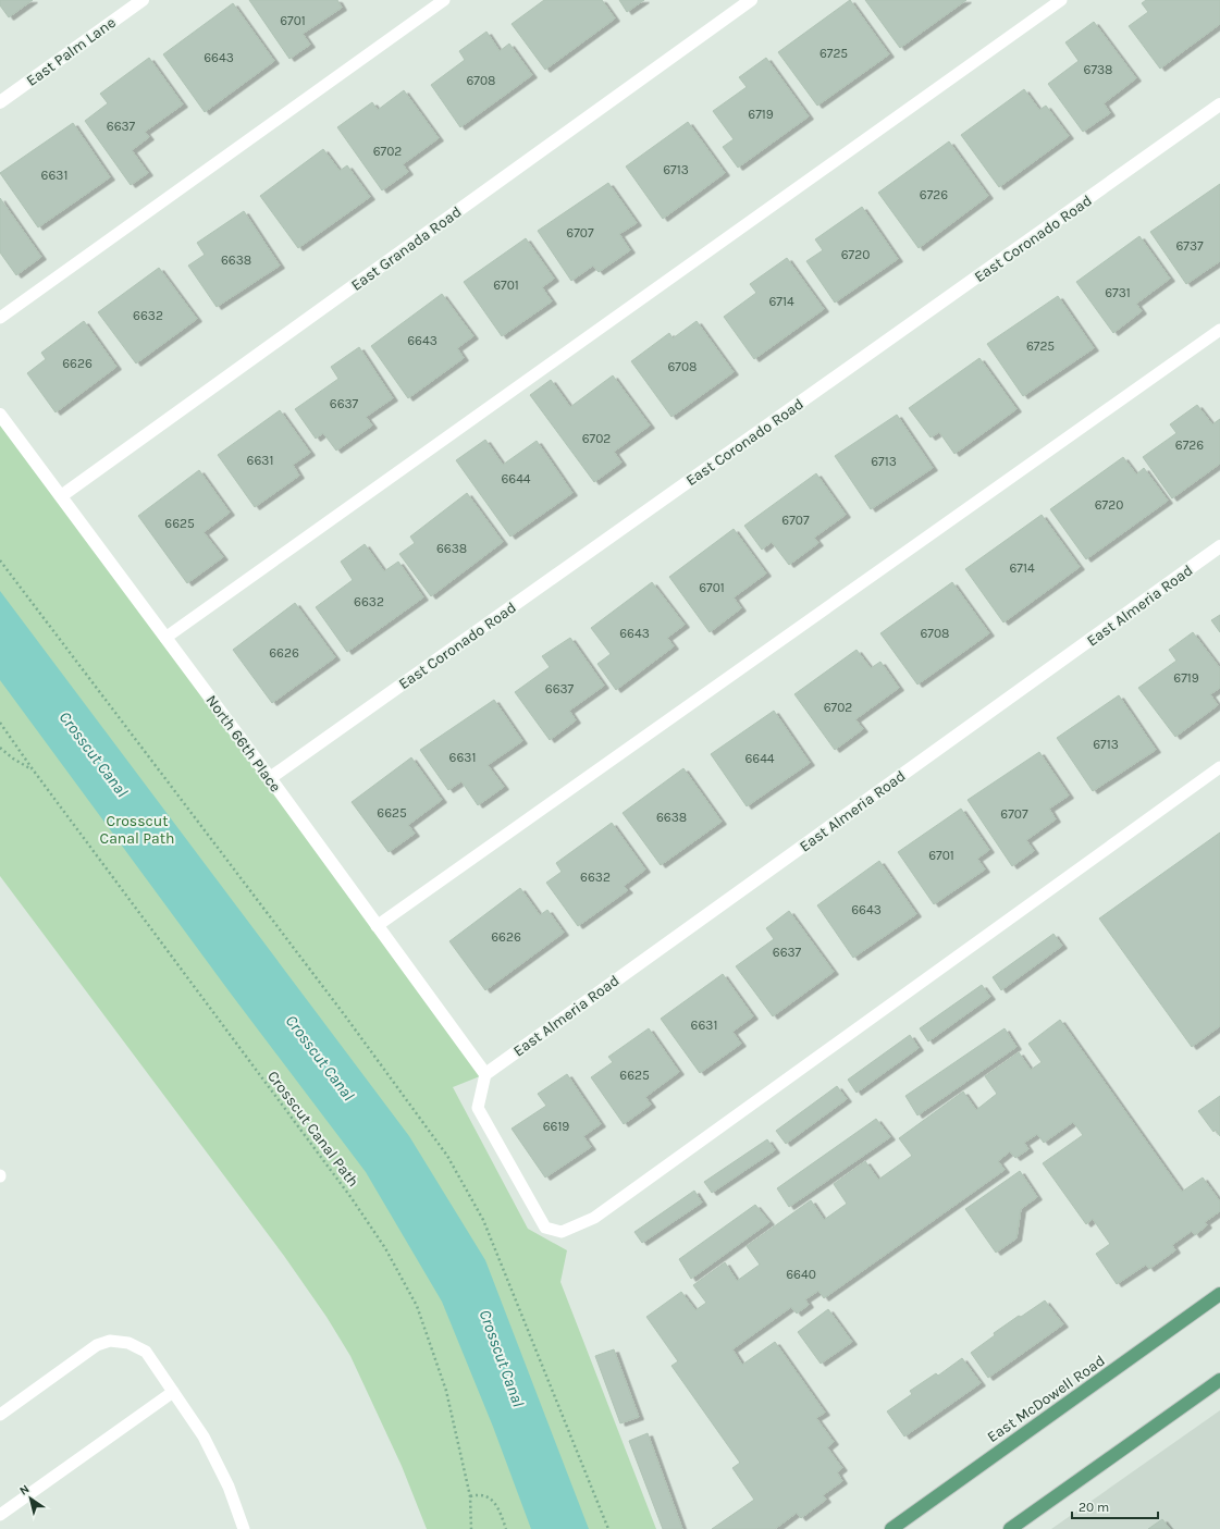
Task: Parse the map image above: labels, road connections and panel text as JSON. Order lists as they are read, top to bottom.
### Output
{
  "streets": {
    "main road": ["East McDowell Road"],
    "street": [
      "East Palm Lane",
      "East Coronado Road",
      "East Granada Road",
      "East Almeria Road",
      "North 66th Place"
    ],
    "path": ["Crosscut Canal Path"]
  },
  "crossings": [
    ["East Coronado Road", "North 66th Place"],
    ["East Granada Road", "North 66th Place"],
    ["East Almeria Road", "North 66th Place"]
  ],
  "water": ["Crosscut Canal"],
  "parks": ["Crosscut Canal Path"],
  "house_numbers": [
    "6701",
    "6725",
    "6643",
    "6738",
    "6708",
    "6719",
    "6637",
    "6702",
    "6713",
    "6631",
    "6726",
    "6707",
    "6737",
    "6720",
    "6638",
    "6701",
    "6731",
    "6714",
    "6632",
    "6643",
    "6725",
    "6626",
    "6708",
    "6637",
    "6702",
    "6726",
    "6631",
    "6713",
    "6644",
    "6720",
    "6707",
    "6625",
    "6638",
    "6714",
    "6701",
    "6632",
    "6643",
    "6708",
    "6626",
    "6719",
    "6637",
    "6702",
    "6713",
    "6631",
    "6644",
    "6625",
    "6707",
    "6638",
    "6701",
    "6632",
    "6643",
    "6626",
    "6637",
    "6631",
    "6625",
    "6619",
    "6640"
  ],
  "scale_bar": "20 m",
  "north": "top left"
}
